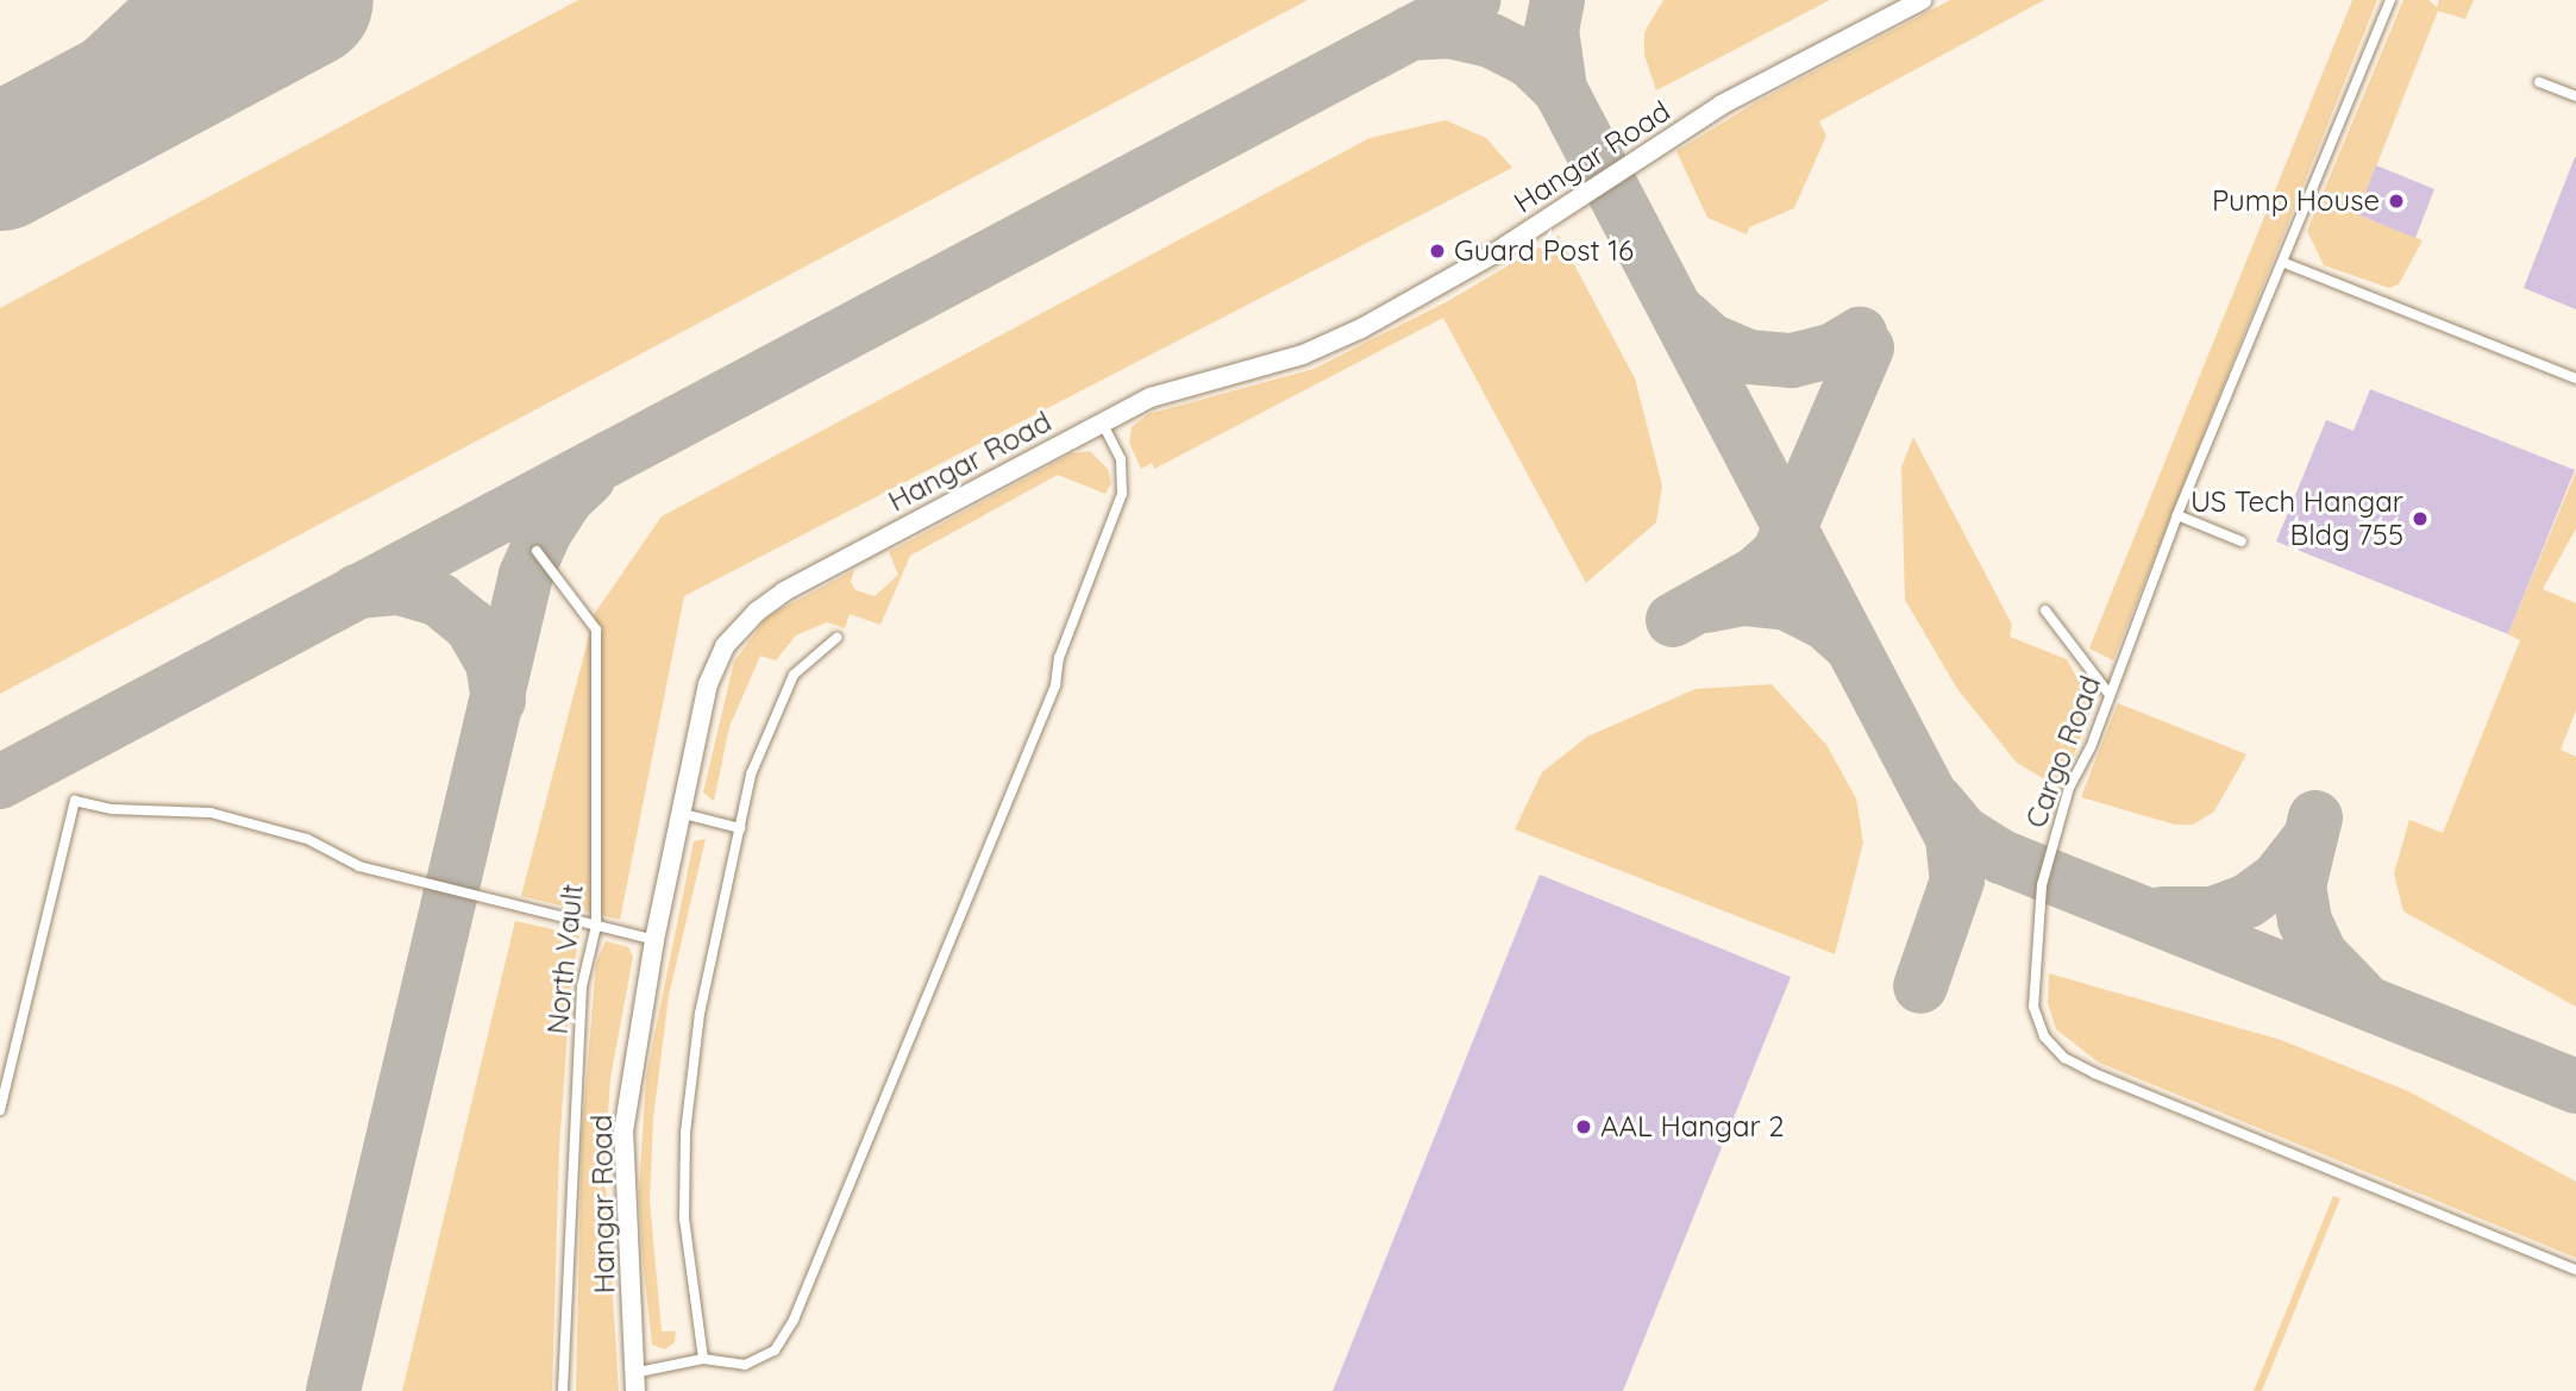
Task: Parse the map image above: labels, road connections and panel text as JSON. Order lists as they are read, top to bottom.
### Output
{
  "streets": {
    "street": ["Hangar Road"],
    "lane": ["Cargo Road", "North Vault"]
  },
  "places": [
    "Pump House",
    "Guard Post 16",
    "US Tech Hangar Bldg 755",
    "AAL Hangar 2"
  ]
}
